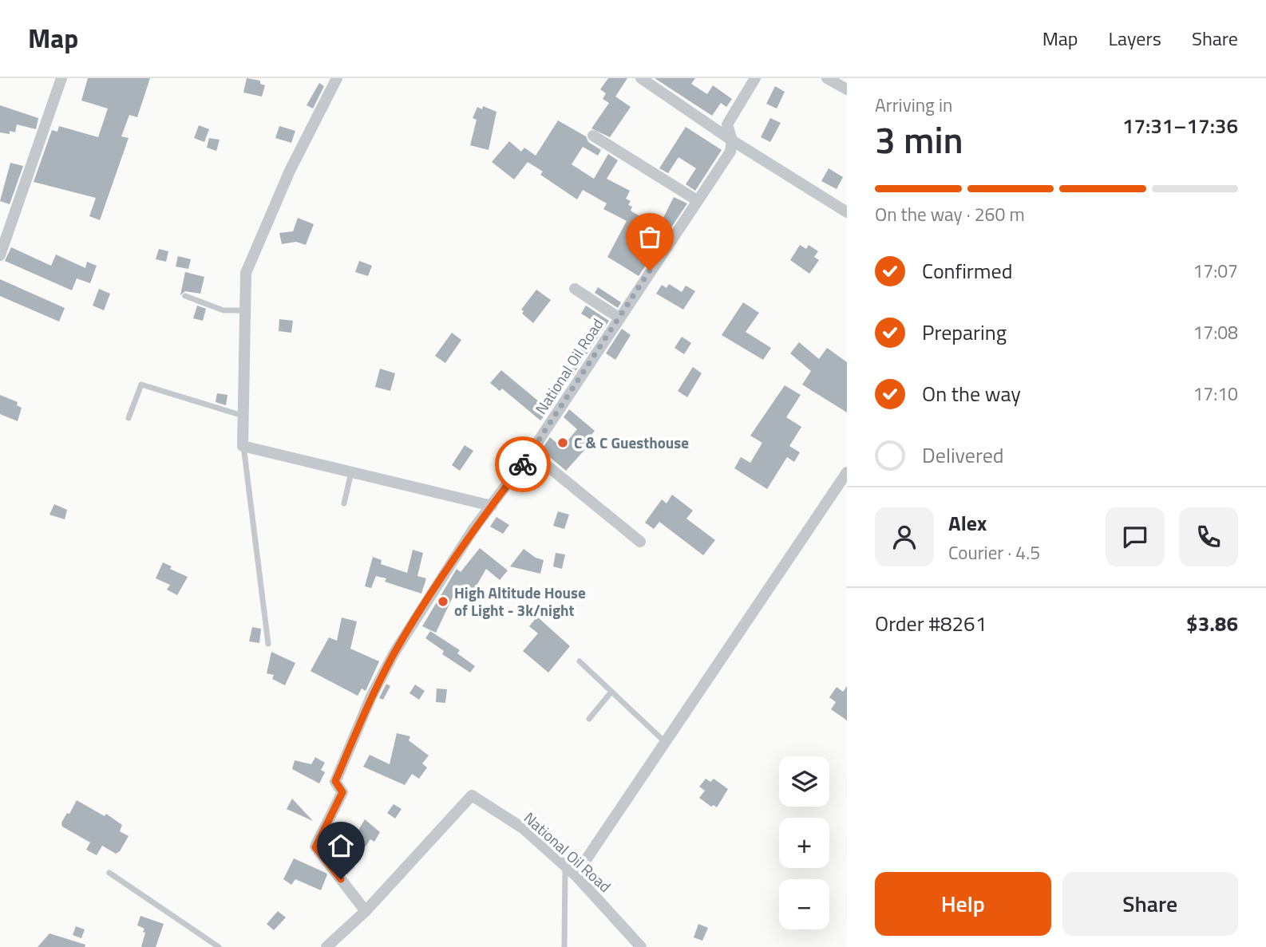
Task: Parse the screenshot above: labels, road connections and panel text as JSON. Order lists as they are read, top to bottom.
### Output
{
  "streets": {
    "street": ["National Oil Road"]
  },
  "places": ["C & C Guesthouse", "High Altitude House of Light - 3k/night"],
  "page": {
    "header": "Map",
    "nav": ["Map", "Layers", "Share"],
    "heading": ["3 min", "Arriving in", "17:31–17:36"],
    "panel": [
      "Alex",
      "Courier · 4.5",
      "Order #8261",
      "$3.86"
    ],
    "bar": "On the way · 260 m",
    "list": [
      ["Confirmed", "17:07"],
      ["Preparing", "17:08"],
      ["On the way", "17:10"],
      "Delivered"
    ],
    "map_buttons": ["+", "−"],
    "buttons": ["Help", "Share"]
  }
}
